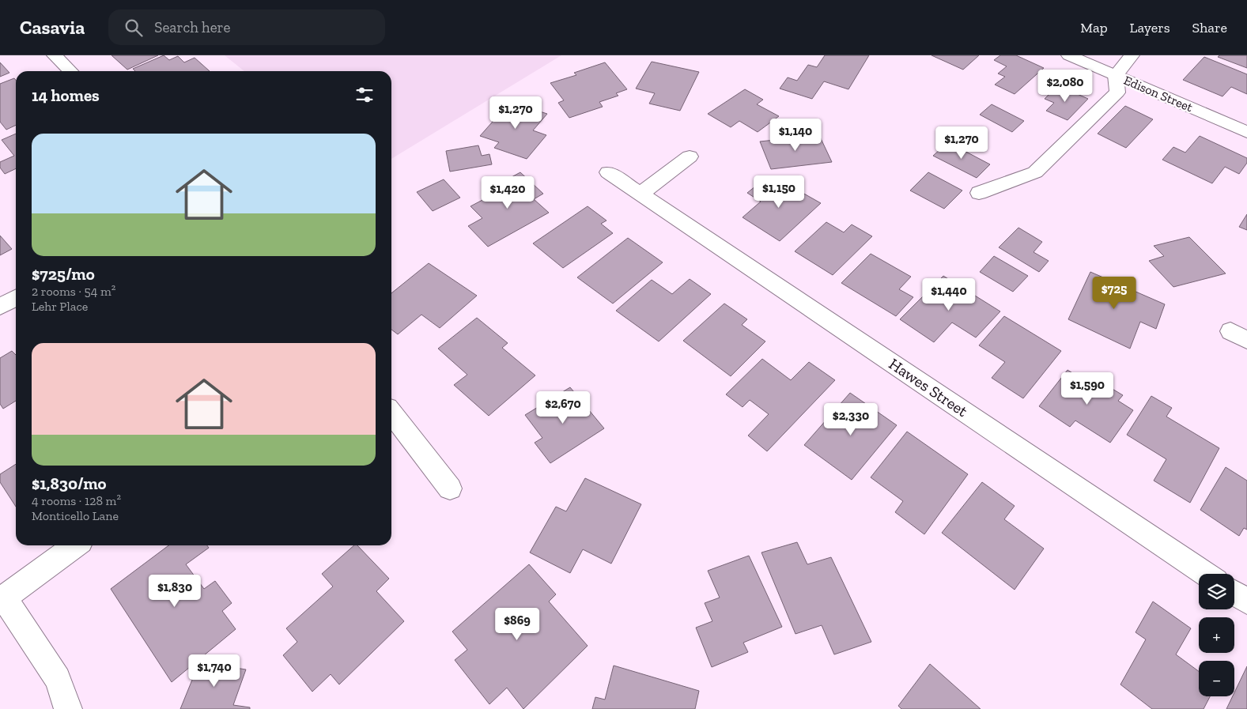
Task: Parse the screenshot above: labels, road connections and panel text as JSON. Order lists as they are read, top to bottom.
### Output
{
  "streets": {
    "street": ["Edison Street", "Hawes Street"]
  },
  "page": {
    "header": "Casavia",
    "search": "Search here",
    "nav": ["Map", "Layers", "Share"],
    "price": [
      "$2,080",
      "$1,270",
      "$1,140",
      "$1,270",
      "$1,150",
      "$1,420",
      "$725",
      "$1,440",
      "$1,590",
      "$2,670",
      "$2,330",
      "$1,830",
      "$869",
      "$1,740"
    ],
    "heading": "14 homes",
    "list": [
      {
        "name": "$725/mo",
        "note": "2 rooms · 54 m² · Lehr Place"
      },
      {
        "name": "$1,830/mo",
        "note": "4 rooms · 128 m² · Monticello Lane"
      }
    ],
    "map_buttons": ["+", "−"]
  }
}
